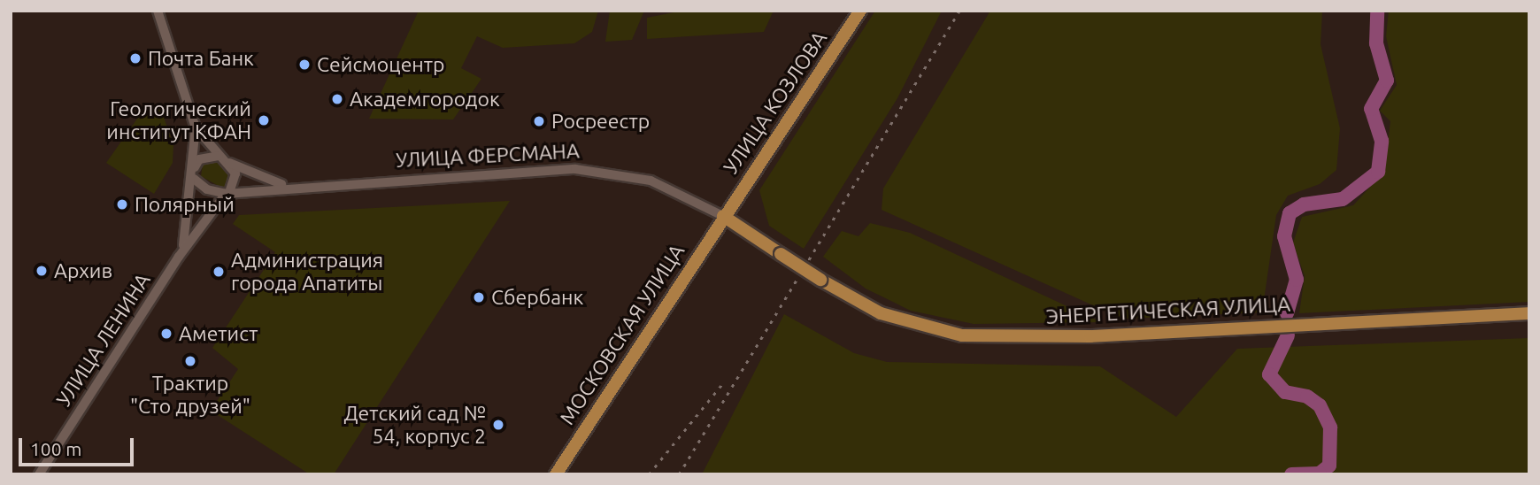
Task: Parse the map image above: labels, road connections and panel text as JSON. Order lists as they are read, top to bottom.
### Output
{
  "streets": {
    "main road": [
      "УЛИЦА КОЗЛОВА",
      "УЛИЦА ФЕРСМАНА",
      "ЭНЕРГЕТИЧЕСКАЯ УЛИЦА",
      "МОСКОВСКАЯ УЛИЦА"
    ],
    "street": ["УЛИЦА ЛЕНИНА"]
  },
  "crossings": [
    ["УЛИЦА КОЗЛОВА", "УЛИЦА ФЕРСМАНА"],
    ["УЛИЦА КОЗЛОВА", "МОСКОВСКАЯ УЛИЦА"],
    ["УЛИЦА ФЕРСМАНА", "ЭНЕРГЕТИЧЕСКАЯ УЛИЦА"],
    ["УЛИЦА ФЕРСМАНА", "МОСКОВСКАЯ УЛИЦА"],
    ["УЛИЦА ФЕРСМАНА", "УЛИЦА ЛЕНИНА"]
  ],
  "places": [
    "Почта Банк",
    "Сейсмоцентр",
    "Академгородок",
    "Геологический институт КФАН",
    "Росреестр",
    "Полярный",
    "Архив",
    "Администрация города Апатиты",
    "Сбербанк",
    "Аметист",
    "Трактир \"Сто друзей\"",
    "Детский сад № 54, корпус 2"
  ],
  "scale_bar": "100 m"
}
